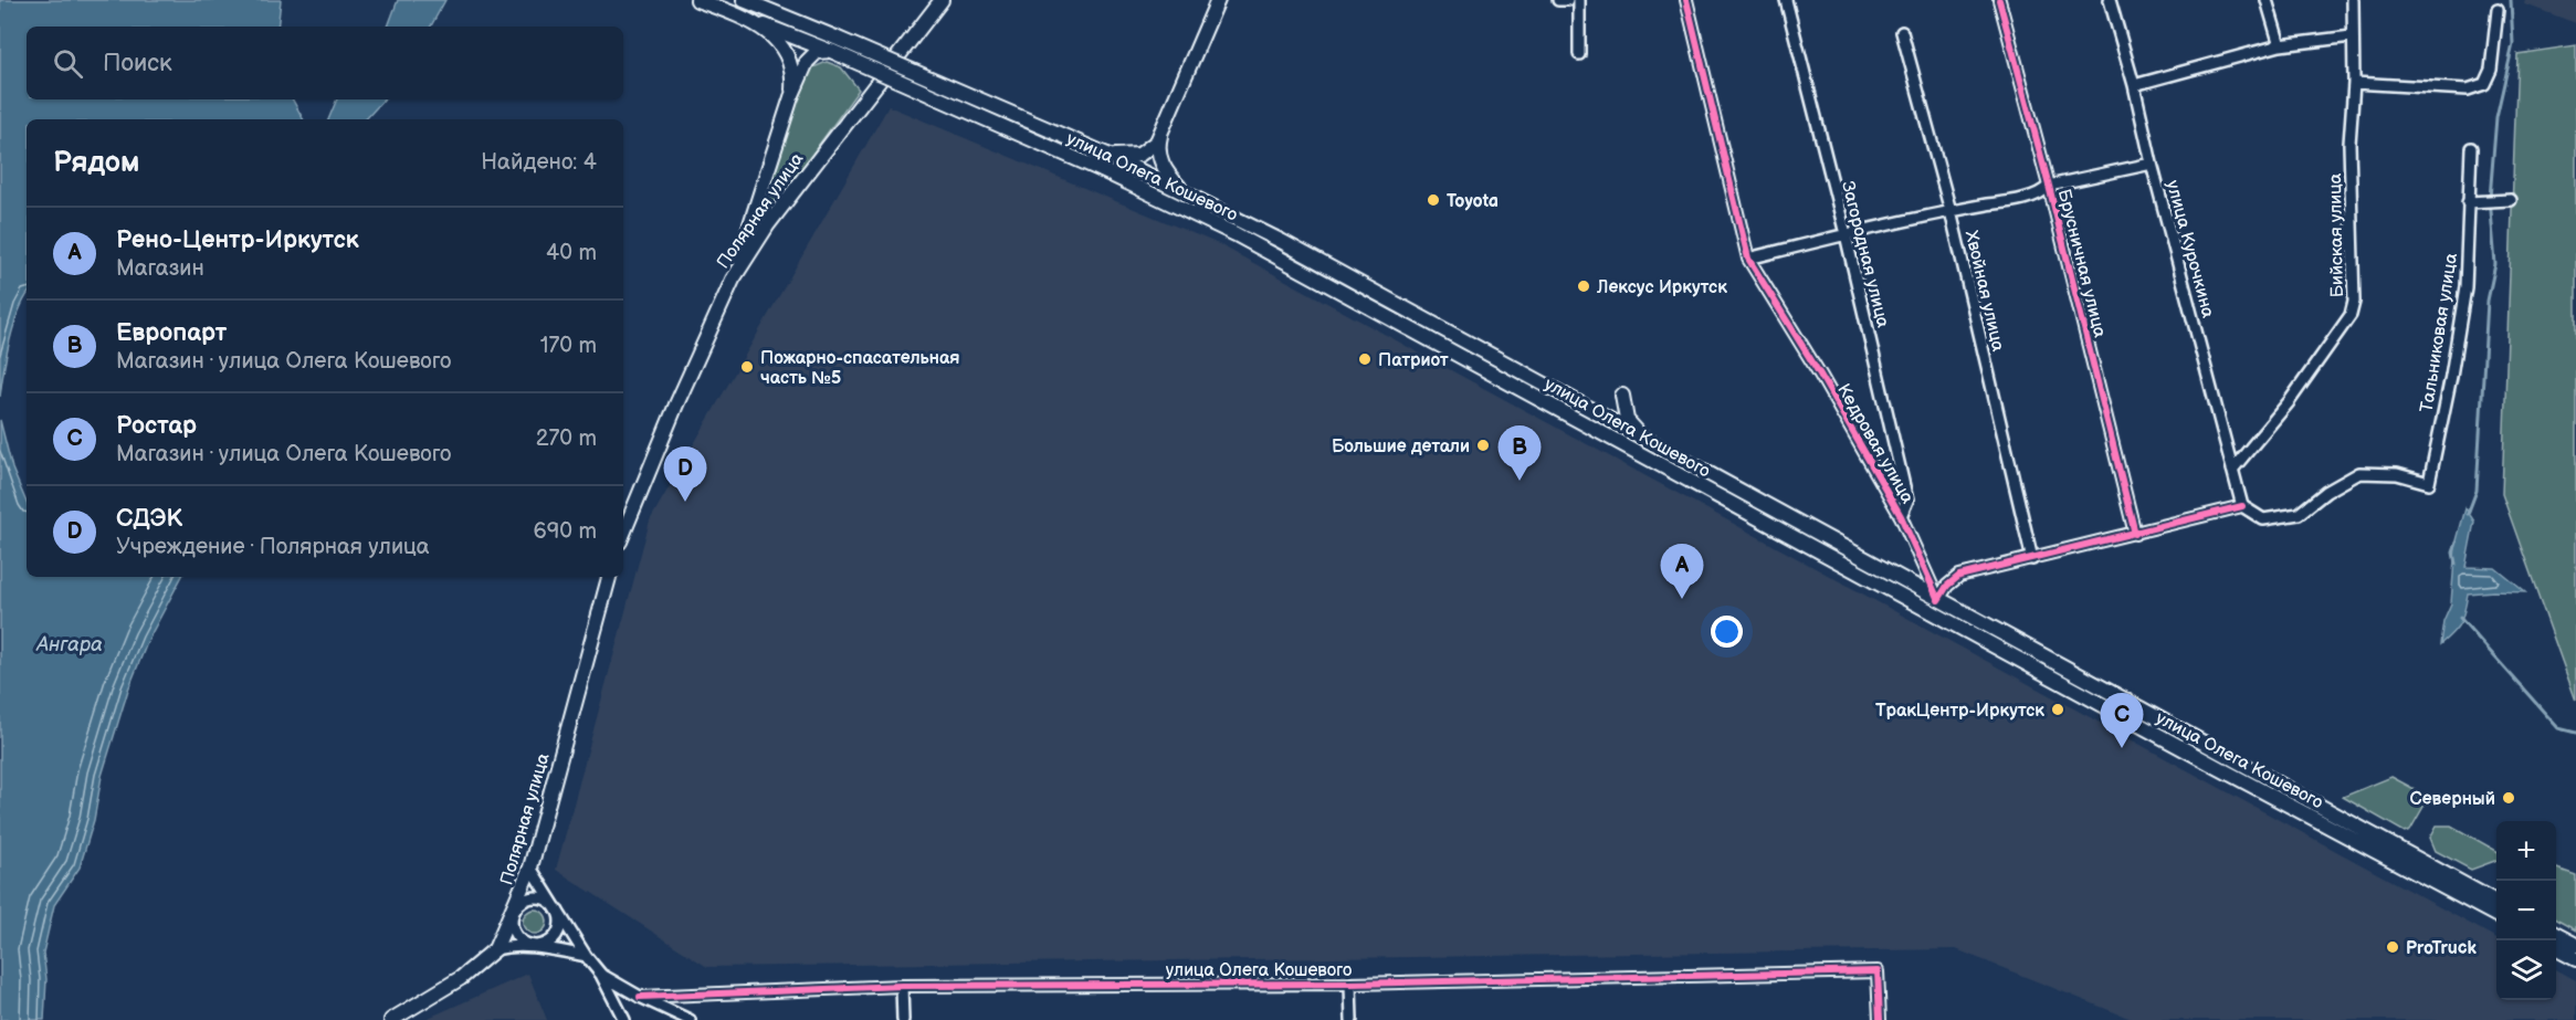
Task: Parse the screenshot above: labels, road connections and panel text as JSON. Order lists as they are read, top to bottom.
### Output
{
  "streets": {
    "main road": ["улица Олега Кошевого", "Полярная улица"],
    "street": [
      "Бийская улица",
      "улица Курочкина",
      "Загородная улица",
      "Брусничная улица",
      "Хвойная улица",
      "Тальниковая улица",
      "Кедровая улица"
    ]
  },
  "crossings": [
    ["улица Олега Кошевого", "Кедровая улица"],
    ["Бийская улица", "улица Курочкина"],
    ["улица Курочкина", "Тальниковая улица"],
    ["Загородная улица", "Кедровая улица"]
  ],
  "water": ["Ангара"],
  "places": [
    "Toyota",
    "Лексус Иркутск",
    "Патриот",
    "Пожарно-спасательная часть №5",
    "Большие детали",
    "ТракЦентр-Иркутск",
    "Северный",
    "ProTruck"
  ],
  "page": {
    "search": "Поиск",
    "heading": ["Рядом", "Найдено: 4"],
    "list": [
      {
        "mark": "A",
        "name": "Рено-Центр-Иркутск",
        "note": "Магазин",
        "value": "40 m"
      },
      {
        "mark": "B",
        "name": "Европарт",
        "note": "Магазин · улица Олега Кошевого",
        "value": "170 m"
      },
      {
        "mark": "C",
        "name": "Ростар",
        "note": "Магазин · улица Олега Кошевого",
        "value": "270 m"
      },
      {
        "mark": "D",
        "name": "СДЭК",
        "note": "Учреждение · Полярная улица",
        "value": "690 m"
      }
    ],
    "pins": [
      "B",
      "D",
      "A",
      "C"
    ],
    "map_buttons": ["+", "−"]
  }
}
